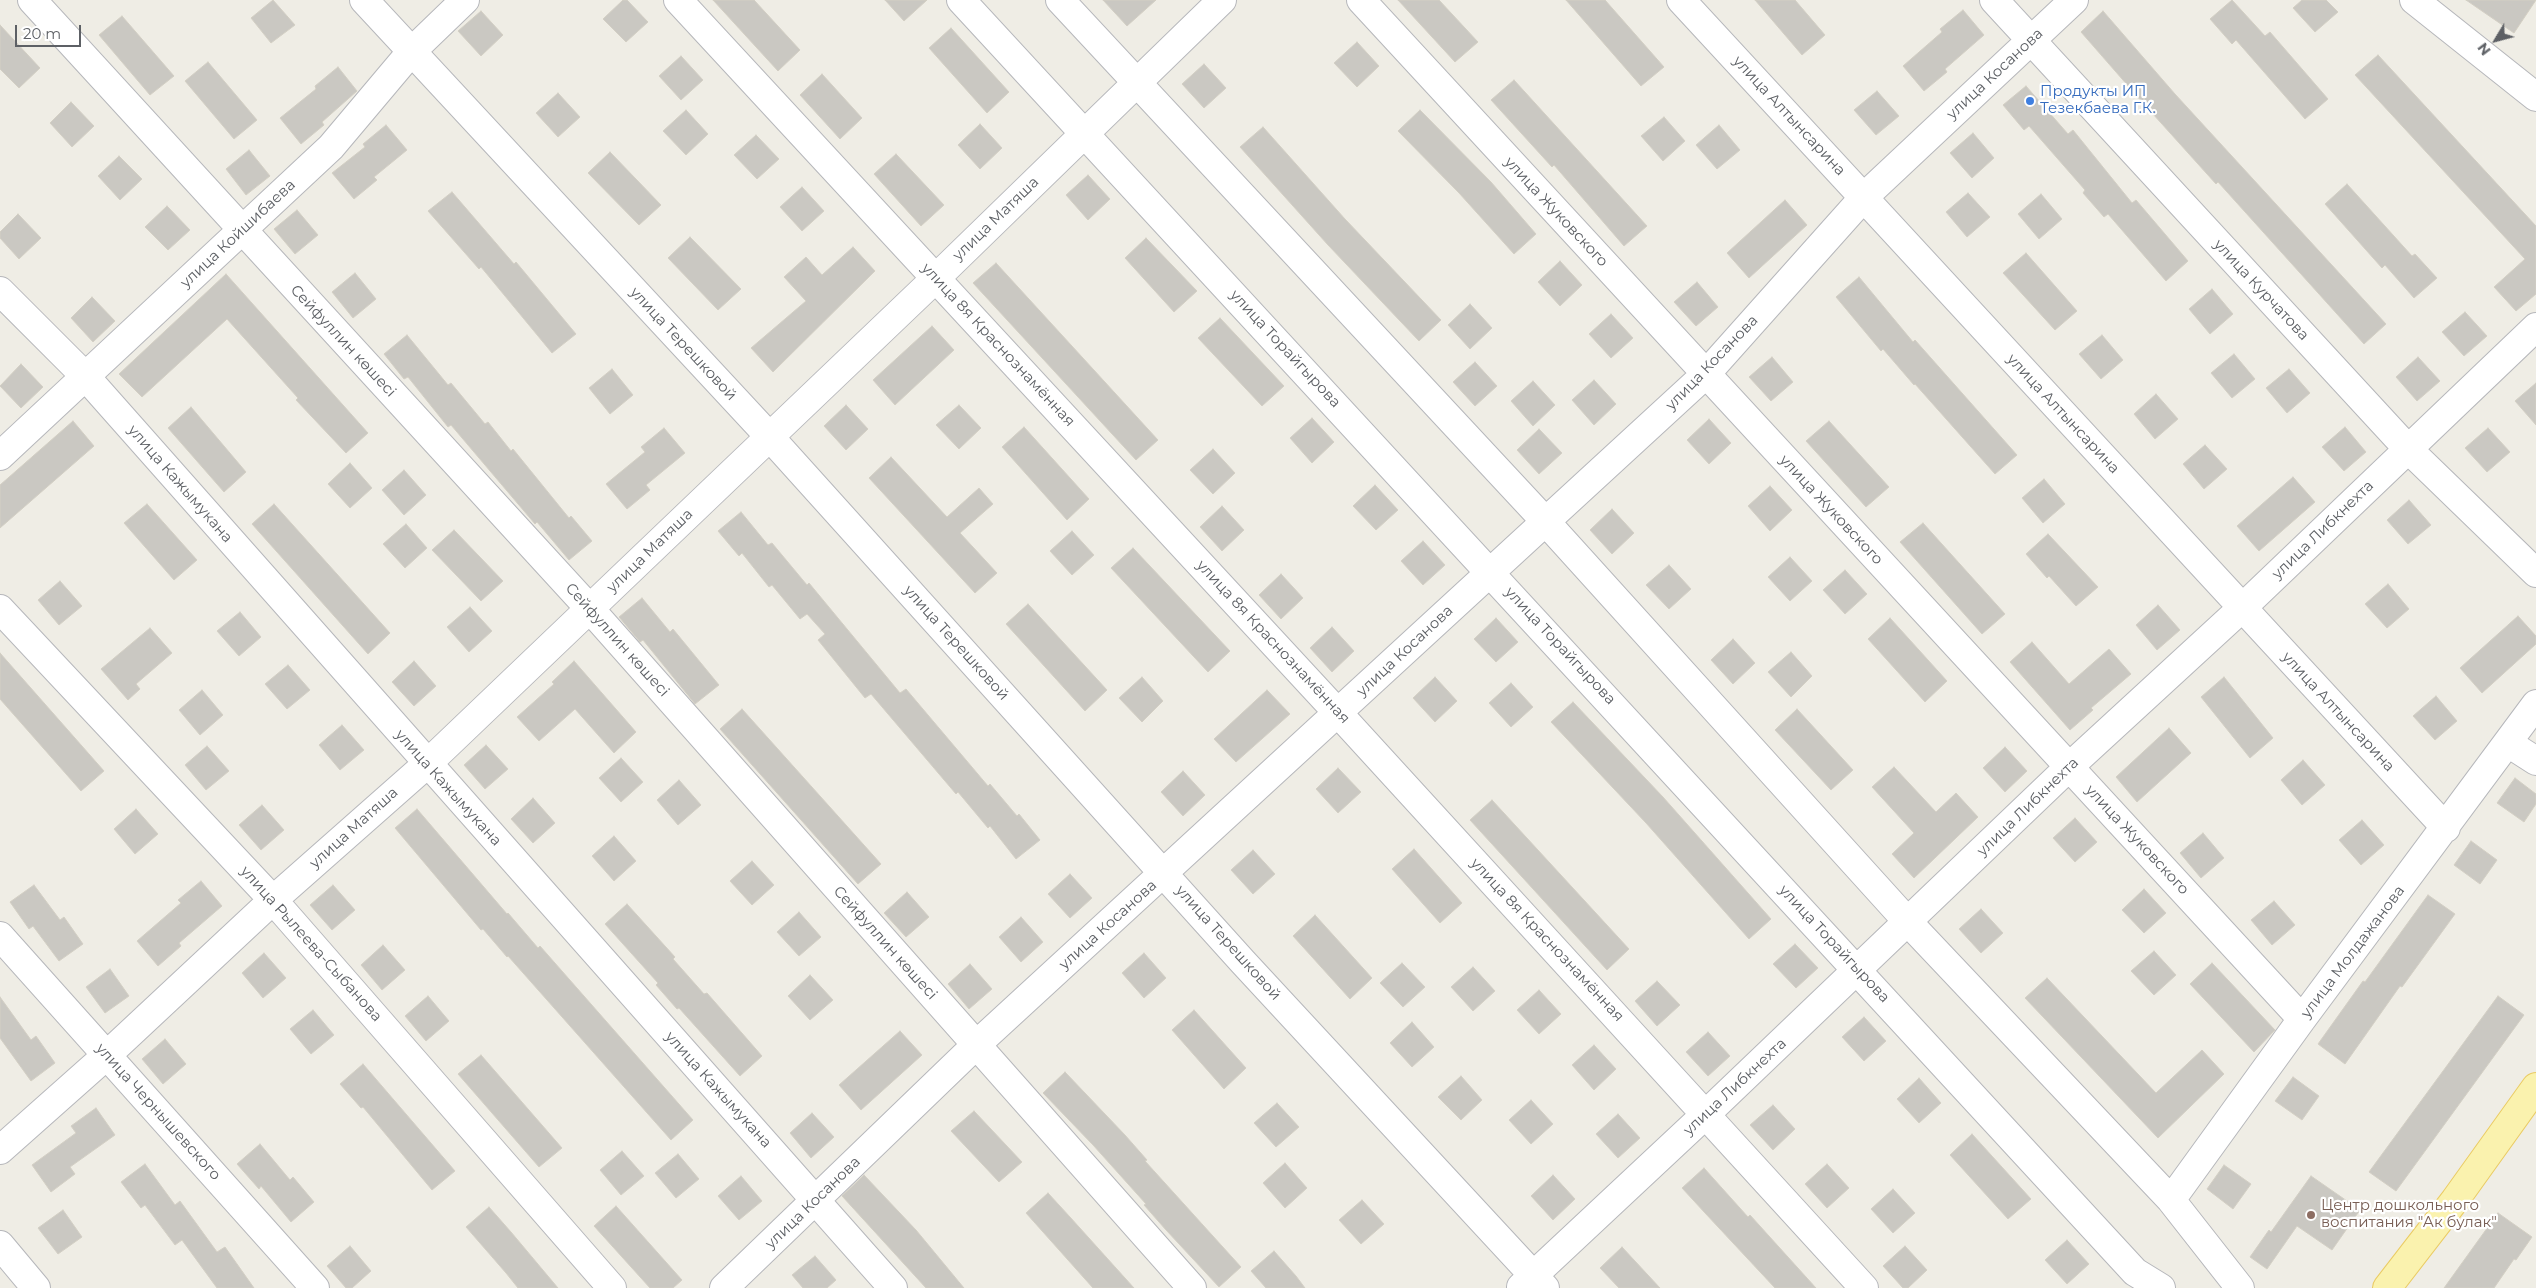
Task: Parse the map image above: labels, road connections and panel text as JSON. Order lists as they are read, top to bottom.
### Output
{
  "streets": {
    "street": [
      "улица Косанова",
      "улица Алтынсарина",
      "улица Жуковского",
      "улица Матяша",
      "улица Койшибаева",
      "улица Курчатова",
      "Сейфуллин көшесі",
      "улица Терешковой",
      "улица 8я Краснознамённая",
      "улица Торайгырова",
      "улица Кажымукана",
      "улица Либкнехта",
      "улица Рылеева-Сыбанова",
      "улица Молдажанова",
      "улица Чернышевского"
    ]
  },
  "crossings": [
    ["улица Косанова", "улица Алтынсарина"],
    ["улица Косанова", "улица Жуковского"],
    ["улица Косанова", "улица Курчатова"],
    ["улица Косанова", "Сейфуллин көшесі"],
    ["улица Косанова", "улица Терешковой"],
    ["улица Косанова", "улица 8я Краснознамённая"],
    ["улица Косанова", "улица Торайгырова"],
    ["улица Косанова", "улица Кажымукана"],
    ["улица Алтынсарина", "улица Либкнехта"],
    ["улица Алтынсарина", "улица Молдажанова"],
    ["улица Жуковского", "улица Либкнехта"],
    ["улица Жуковского", "улица Молдажанова"],
    ["улица Матяша", "Сейфуллин көшесі"],
    ["улица Матяша", "улица Терешковой"],
    ["улица Матяша", "улица 8я Краснознамённая"],
    ["улица Матяша", "улица Торайгырова"],
    ["улица Матяша", "улица Кажымукана"],
    ["улица Матяша", "улица Рылеева-Сыбанова"],
    ["улица Матяша", "улица Чернышевского"],
    ["улица Койшибаева", "Сейфуллин көшесі"],
    ["улица Койшибаева", "улица Терешковой"],
    ["улица Койшибаева", "улица Кажымукана"],
    ["улица Курчатова", "улица Либкнехта"],
    ["улица Терешковой", "улица Либкнехта"],
    ["улица 8я Краснознамённая", "улица Либкнехта"],
    ["улица Торайгырова", "улица Либкнехта"]
  ],
  "places": ["Продукты ИП Тезекбаева Г.К.", "Центр дошкольного воспитания \"Ак булак\""],
  "scale_bar": "20 m",
  "north": "bottom left"
}
